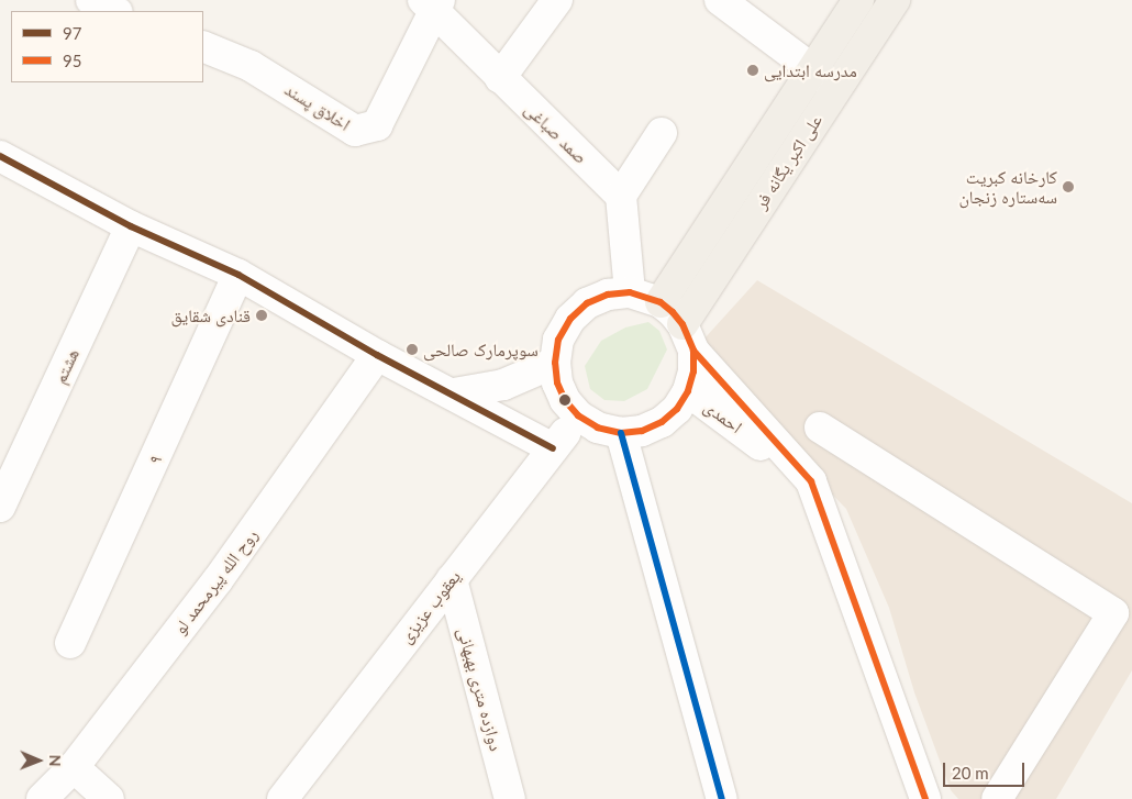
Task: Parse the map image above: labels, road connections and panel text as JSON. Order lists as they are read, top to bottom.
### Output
{
  "streets": {
    "main road": ["علی اکبر یگانه فر"],
    "street": [
      "اخلاق پسند",
      "صمد صباغی",
      "هشتم",
      "احمدی",
      "۹",
      "روح الله پیرمحمد لو",
      "یعقوب عزیزی",
      "دوازده متری بهبهانی"
    ]
  },
  "crossings": [
    ["اخلاق پسند", "صمد صباغی"],
    ["علی اکبر یگانه فر", "احمدی"],
    ["علی اکبر یگانه فر", "یعقوب عزیزی"],
    ["احمدی", "یعقوب عزیزی"],
    ["یعقوب عزیزی", "دوازده متری بهبهانی"]
  ],
  "places": [
    "مدرسه ابتدایی",
    "کارخانه کبریت سه‌ستاره زنجان",
    "قنادی شقایق",
    "سوپرمارک صالحی"
  ],
  "lines": ["transit line 97", "transit line 95"],
  "legend": ["97", "95"],
  "scale_bar": "20 m",
  "north": "right"
}
